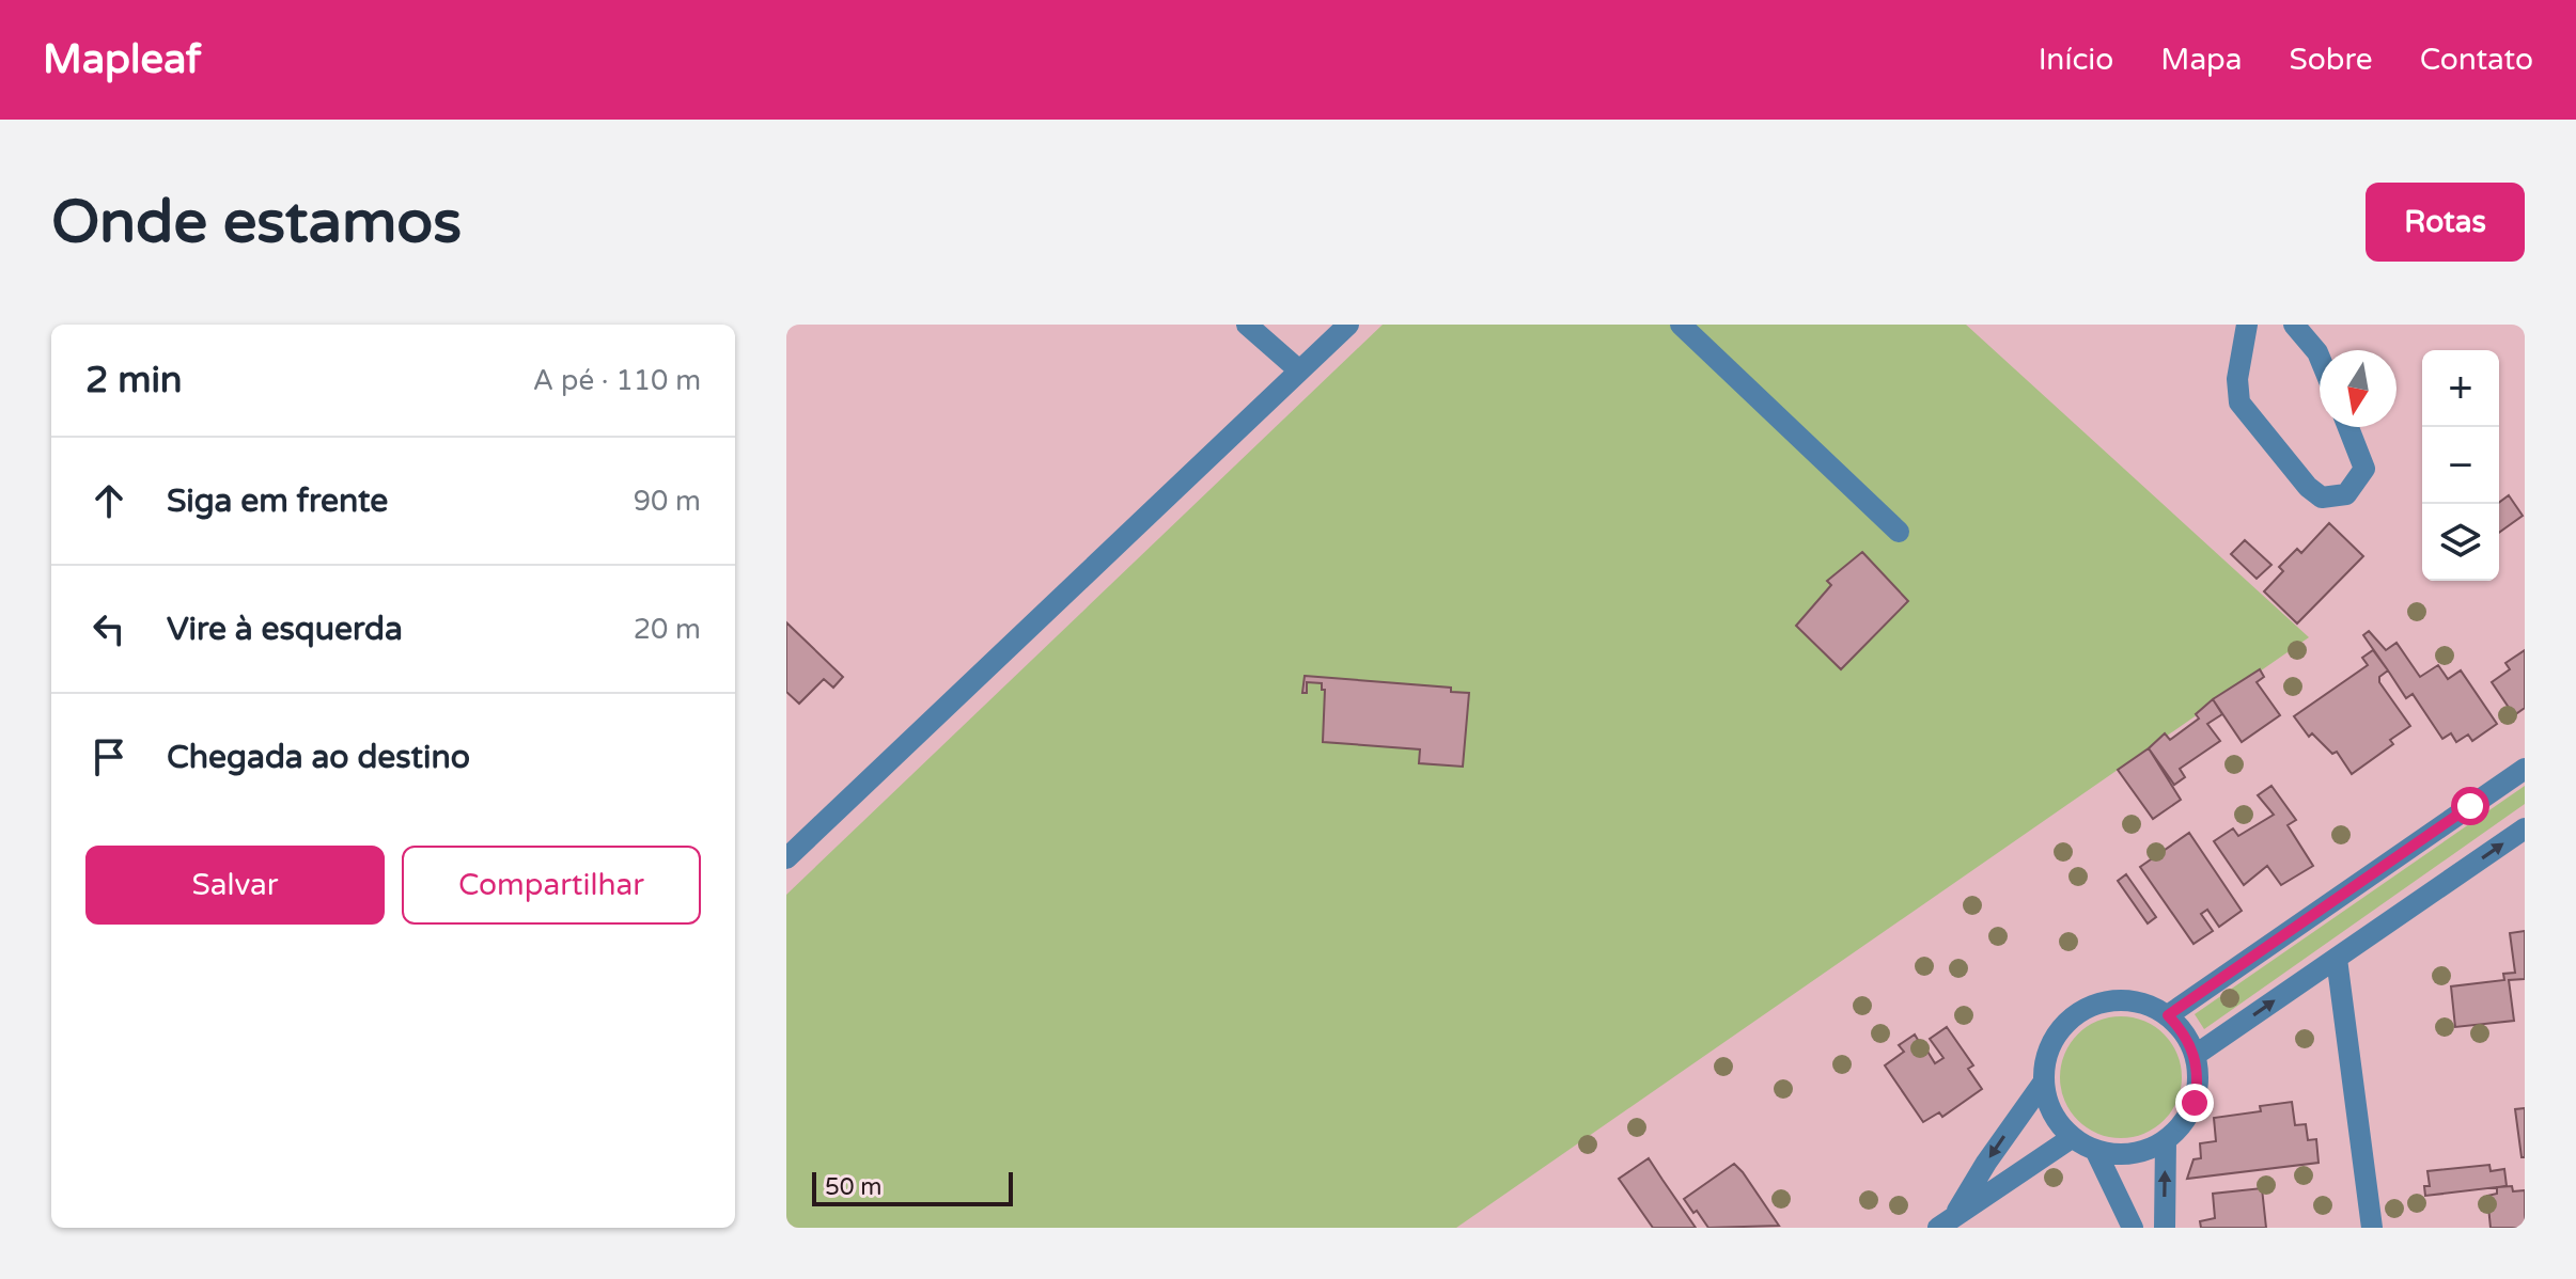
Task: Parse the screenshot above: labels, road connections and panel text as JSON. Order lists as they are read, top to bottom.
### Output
{
  "scale_bar": "50 m",
  "north": "bottom",
  "page": {
    "header": "Mapleaf",
    "nav": [
      "Início",
      "Mapa",
      "Sobre",
      "Contato"
    ],
    "buttons": [
      "Rotas",
      ["Salvar", "Compartilhar"]
    ],
    "title": "Onde estamos",
    "heading": ["2 min", "A pé · 110 m"],
    "map_buttons": ["+", "−"],
    "list": [
      ["Siga em frente", "90 m"],
      ["Vire à esquerda", "20 m"],
      "Chegada ao destino"
    ],
    "scale": "50 m"
  }
}
